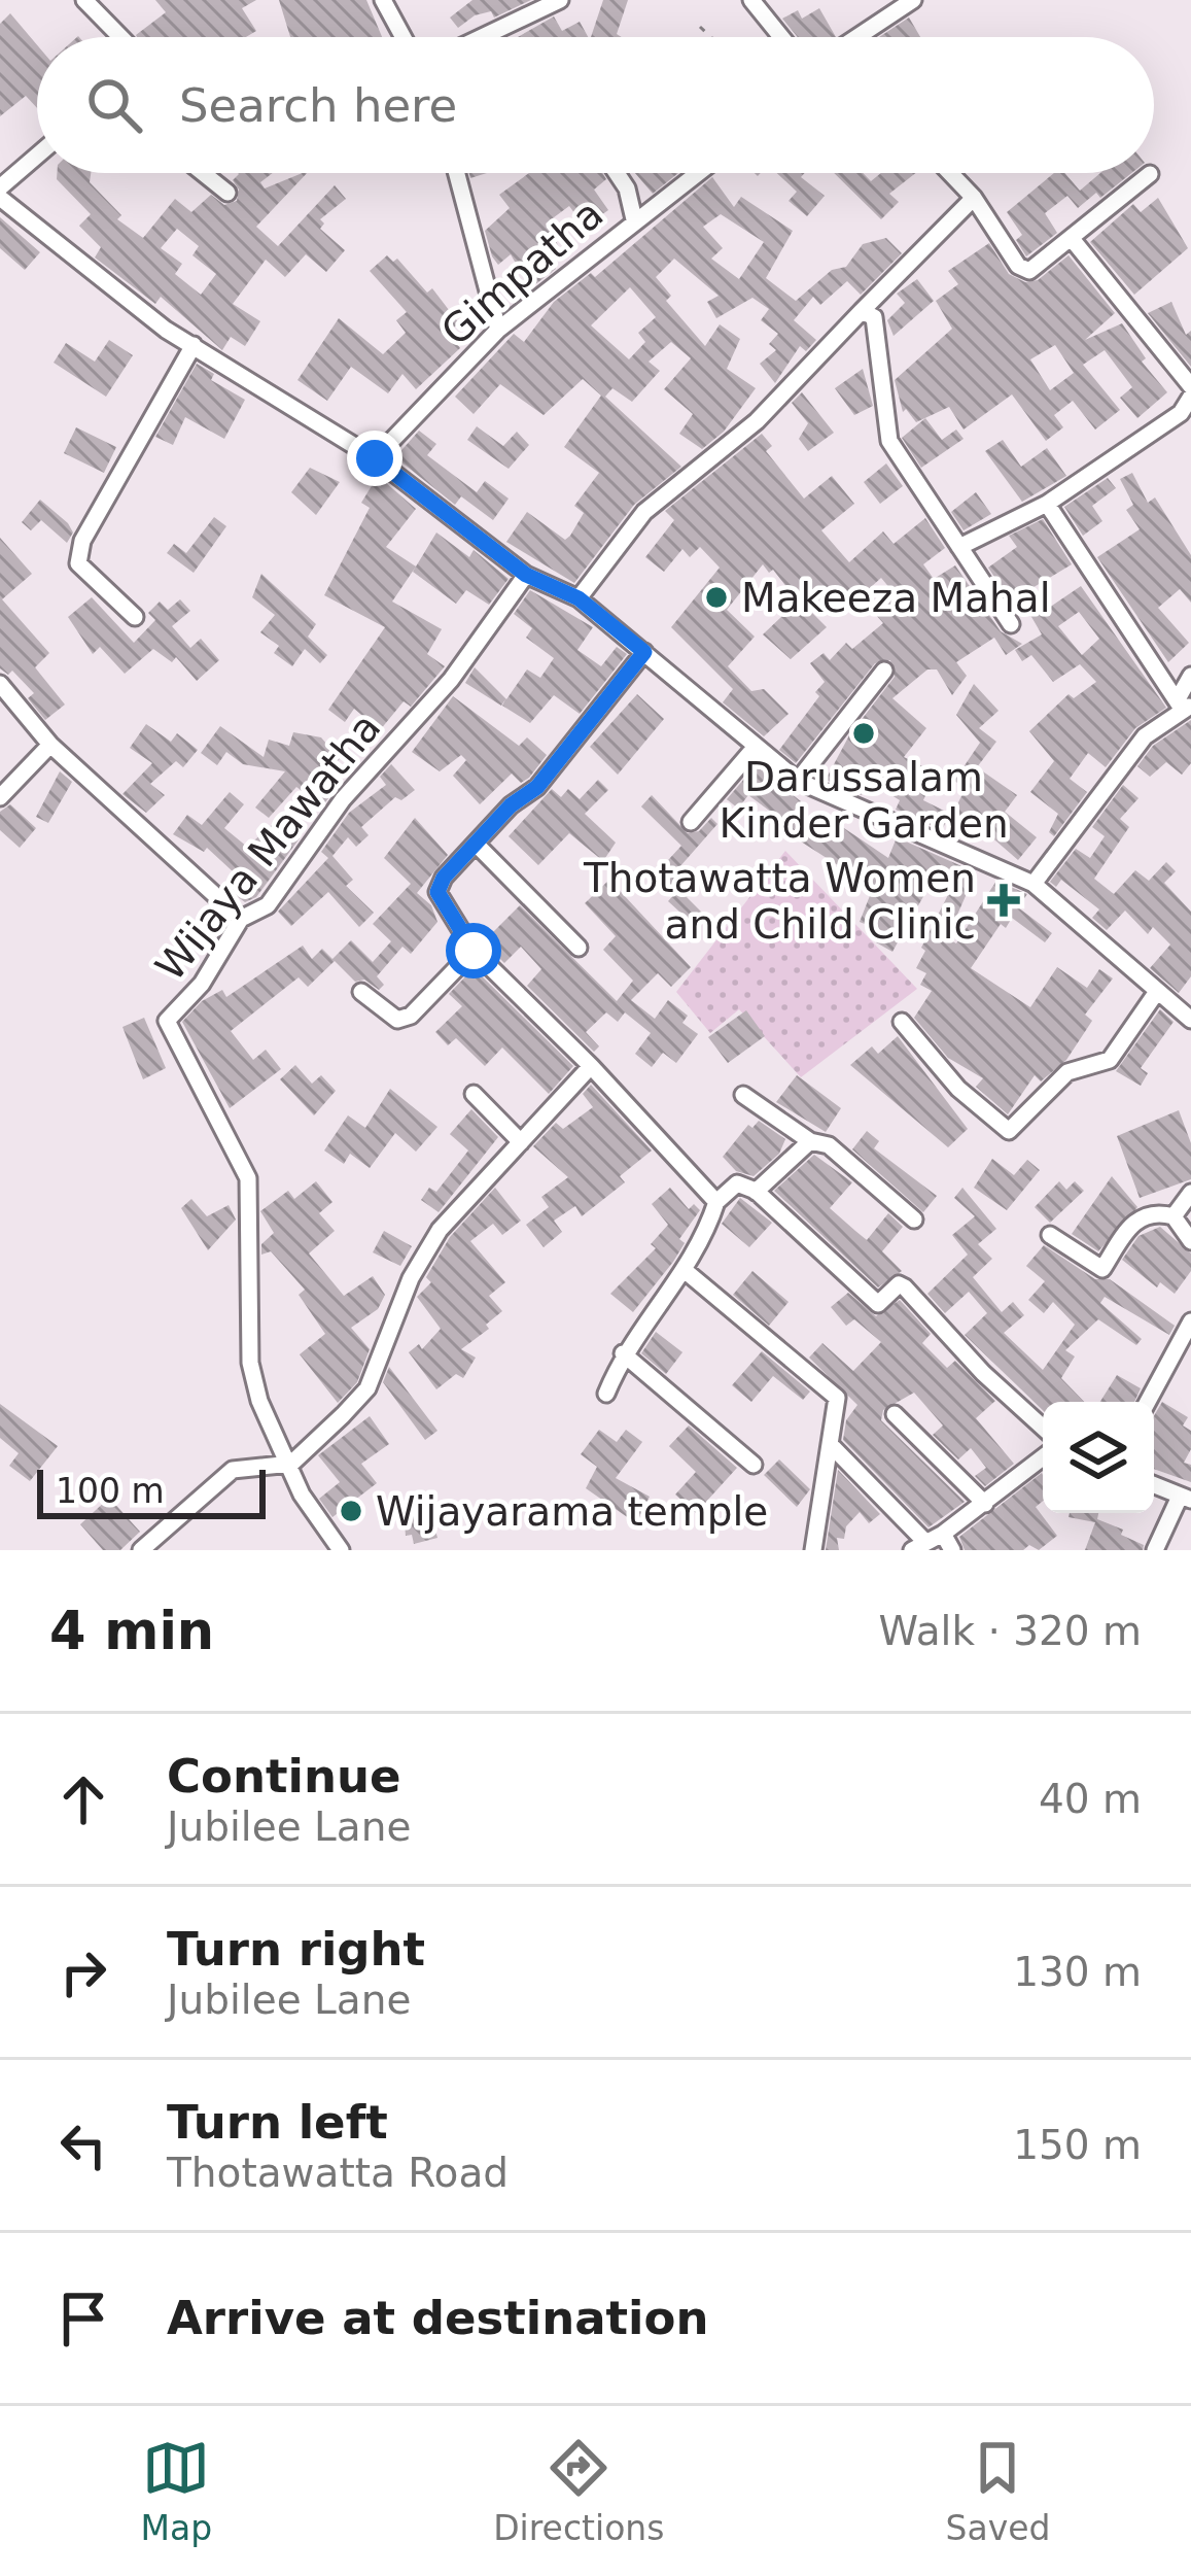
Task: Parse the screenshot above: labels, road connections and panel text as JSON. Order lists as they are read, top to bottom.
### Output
{
  "streets": {
    "street": ["Gimpatha", "Wijaya Mawatha"]
  },
  "places": {
    "other": ["Makeeza Mahal", "Darussalam Kinder Garden", "Wijayarama temple"],
    "health": ["Thotawatta Women and Child Clinic"]
  },
  "scale_bar": "100 m",
  "page": {
    "search": "Search here",
    "scale": "100 m",
    "heading": ["4 min", "Walk · 320 m"],
    "list": [
      ["Continue", "Jubilee Lane", "40 m"],
      ["Turn right", "Jubilee Lane", "130 m"],
      ["Turn left", "Thotawatta Road", "150 m"],
      "Arrive at destination"
    ],
    "nav": ["Map", "Directions", "Saved"]
  }
}
